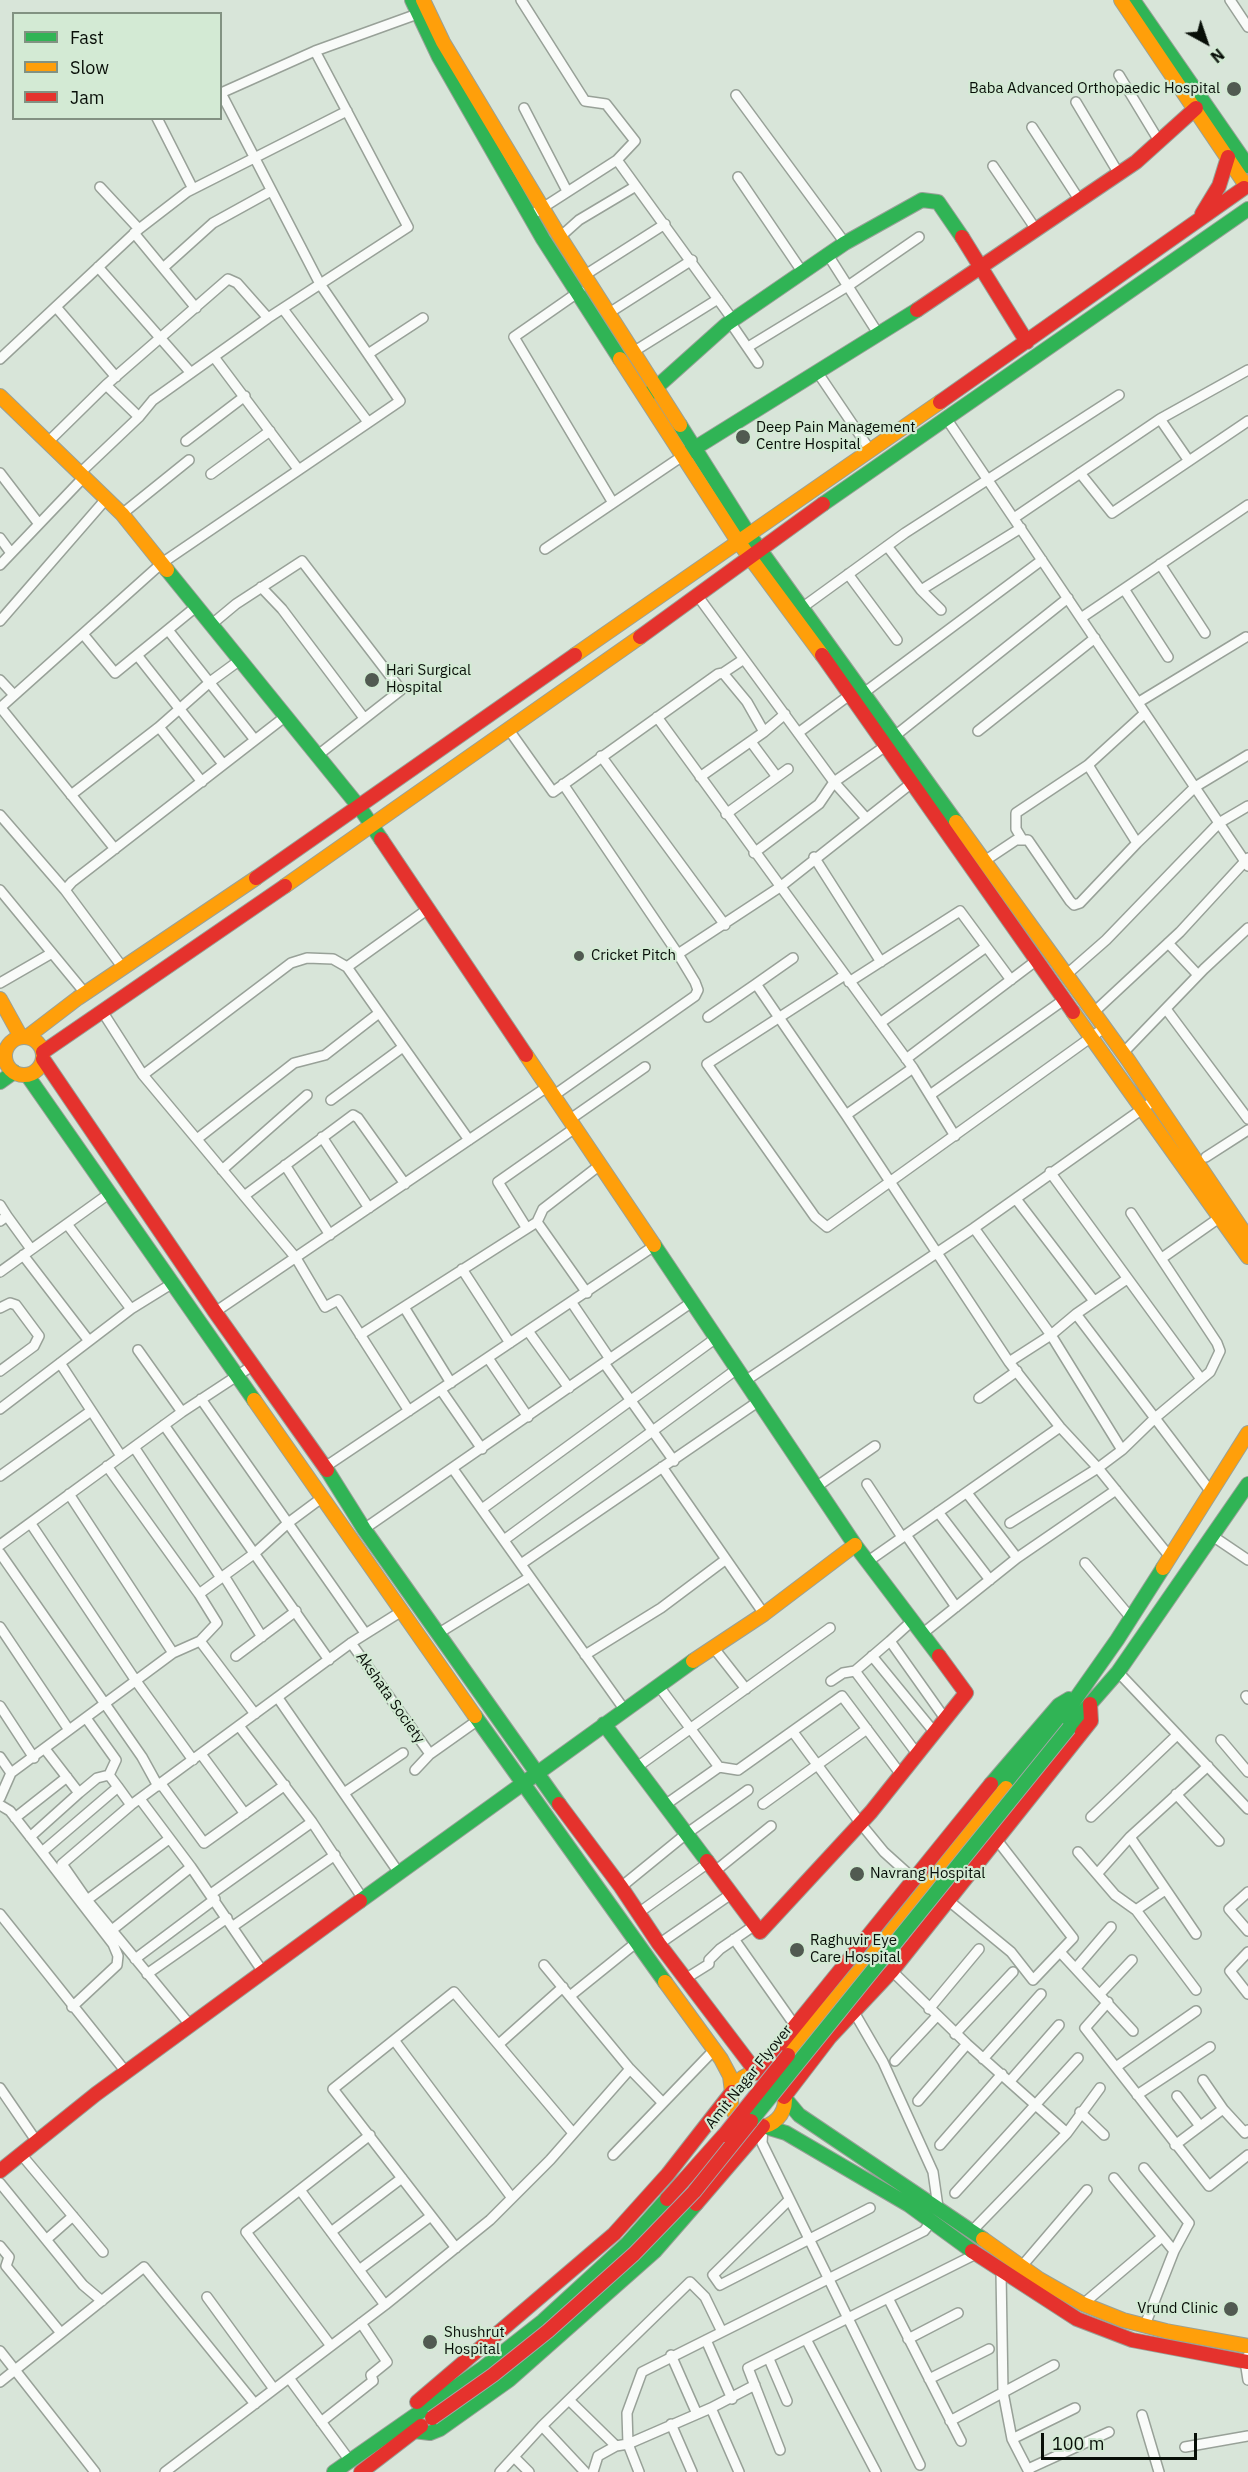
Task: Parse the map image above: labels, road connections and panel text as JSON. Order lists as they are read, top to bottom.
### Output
{
  "streets": {
    "street": ["Akshata Society", "Amit Nagar Flyover"]
  },
  "places": [
    "Baba Advanced Orthopaedic Hospital",
    "Deep Pain Management Centre Hospital",
    "Hari Surgical Hospital",
    "Cricket Pitch",
    "Navrang Hospital",
    "Raghuvir Eye Care Hospital",
    "Vrund Clinic",
    "Shushrut Hospital"
  ],
  "legend": ["Fast", "Slow", "Jam"],
  "scale_bar": "100 m",
  "north": "bottom right"
}
